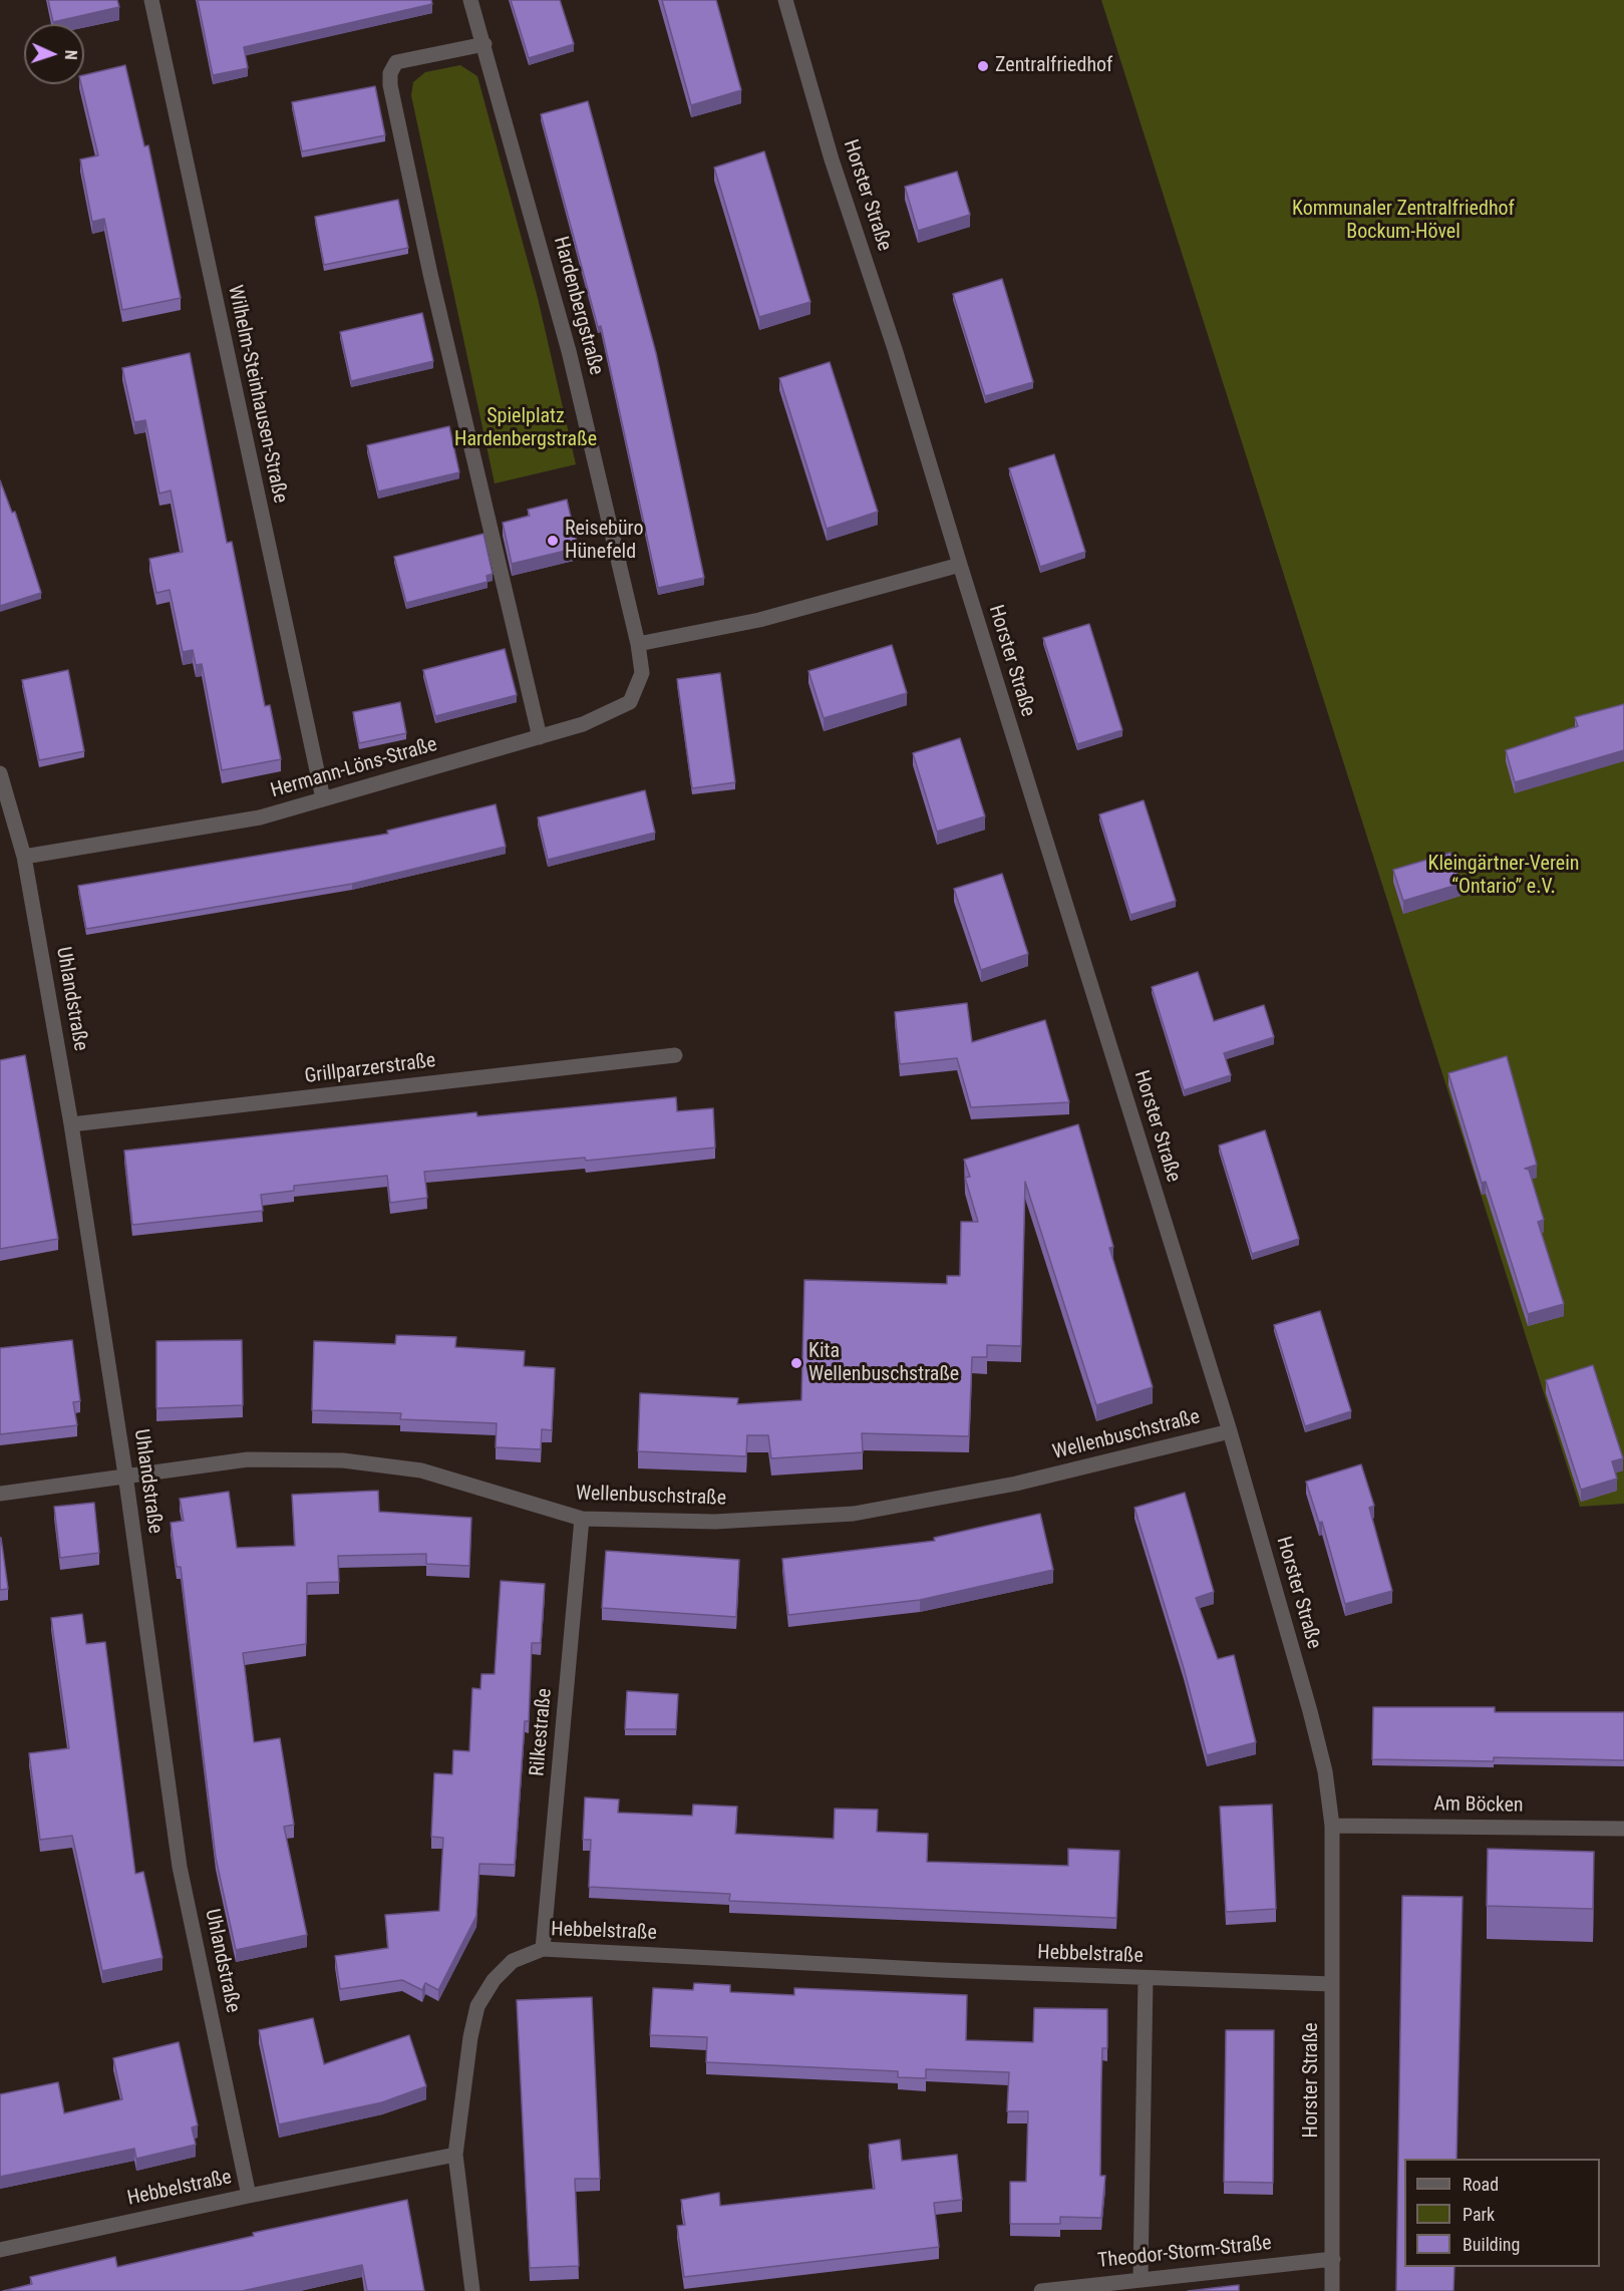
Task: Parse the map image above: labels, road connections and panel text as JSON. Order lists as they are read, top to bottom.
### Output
{
  "streets": {
    "street": [
      "Horster Straße",
      "Hardenbergstraße",
      "Wilhelm-Steinhausen-Straße",
      "Hermann-Löns-Straße",
      "Uhlandstraße",
      "Grillparzerstraße",
      "Wellenbuschstraße",
      "Rilkestraße",
      "Am Böcken",
      "Hebbelstraße",
      "Theodor-Storm-Straße"
    ]
  },
  "crossings": [
    ["Horster Straße", "Wellenbuschstraße"],
    ["Horster Straße", "Am Böcken"],
    ["Horster Straße", "Hebbelstraße"],
    ["Horster Straße", "Theodor-Storm-Straße"],
    ["Hardenbergstraße", "Hermann-Löns-Straße"],
    ["Wilhelm-Steinhausen-Straße", "Hermann-Löns-Straße"],
    ["Hermann-Löns-Straße", "Uhlandstraße"],
    ["Uhlandstraße", "Grillparzerstraße"],
    ["Uhlandstraße", "Wellenbuschstraße"],
    ["Uhlandstraße", "Hebbelstraße"],
    ["Wellenbuschstraße", "Rilkestraße"],
    ["Rilkestraße", "Hebbelstraße"]
  ],
  "parks": ["Kommunaler Zentralfriedhof Bockum-Hövel", "Spielplatz Hardenbergstraße", "Kleingärtner-Verein “Ontario” e.V."],
  "places": ["Zentralfriedhof", "Reisebüro Hünefeld", "Kita Wellenbuschstraße"],
  "legend": ["Road", "Park", "Building"],
  "north": "right"
}
